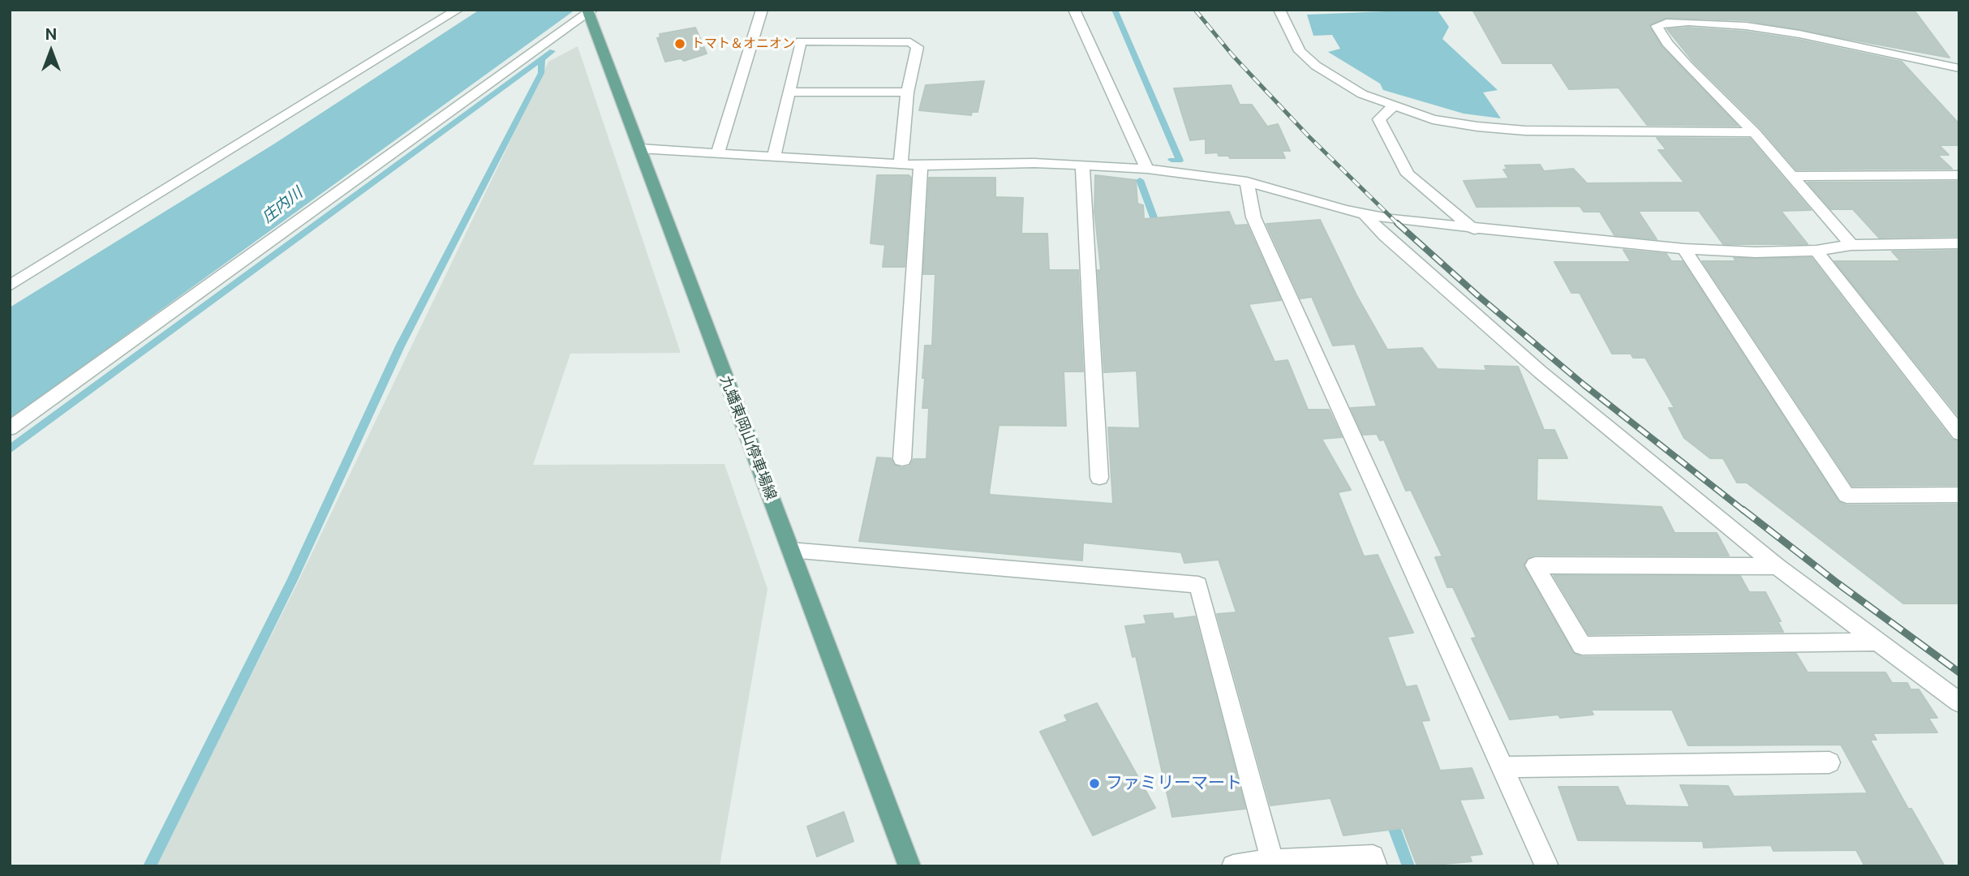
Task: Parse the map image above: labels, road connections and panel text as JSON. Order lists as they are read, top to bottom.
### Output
{
  "streets": {
    "main road": ["九蟠東岡山停車場線"]
  },
  "water": ["庄内川"],
  "places": ["トマト＆オニオン", "ファミリーマート"],
  "north": "top"
}
